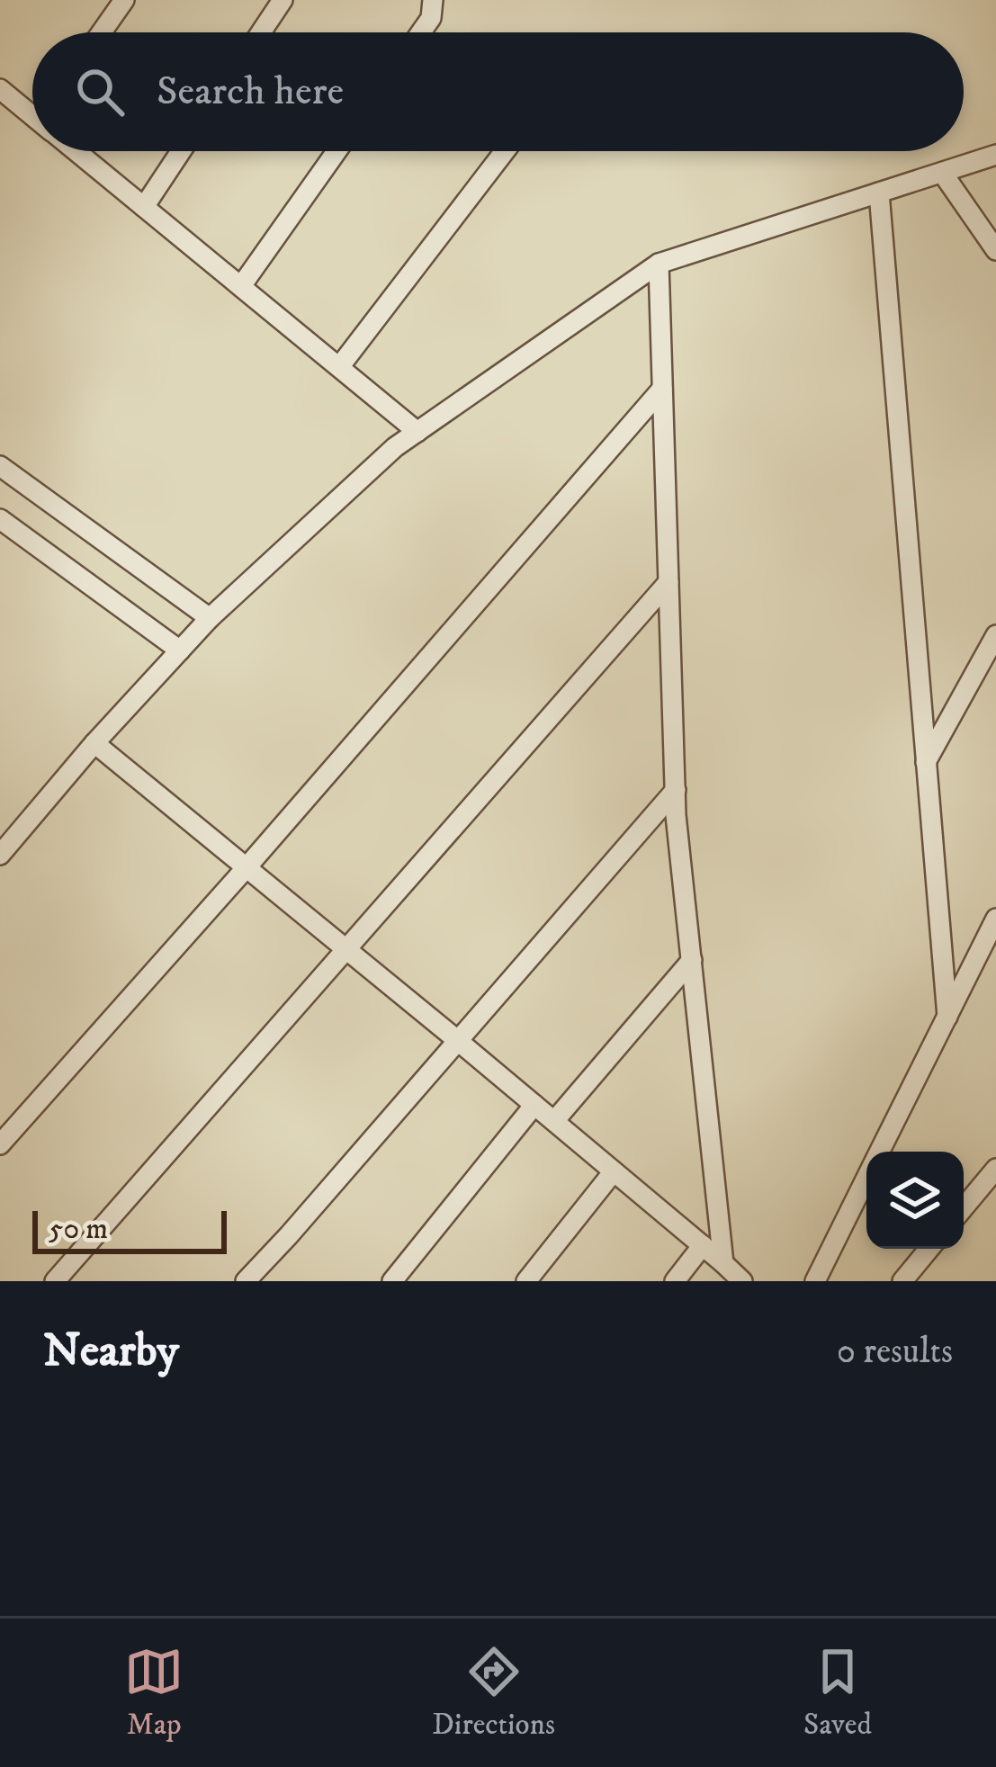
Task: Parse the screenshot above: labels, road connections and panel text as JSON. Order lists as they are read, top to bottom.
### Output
{
  "scale_bar": "50 m",
  "page": {
    "search": "Search here",
    "scale": "50 m",
    "heading": ["Nearby", "0 results"],
    "nav": ["Map", "Directions", "Saved"]
  }
}
